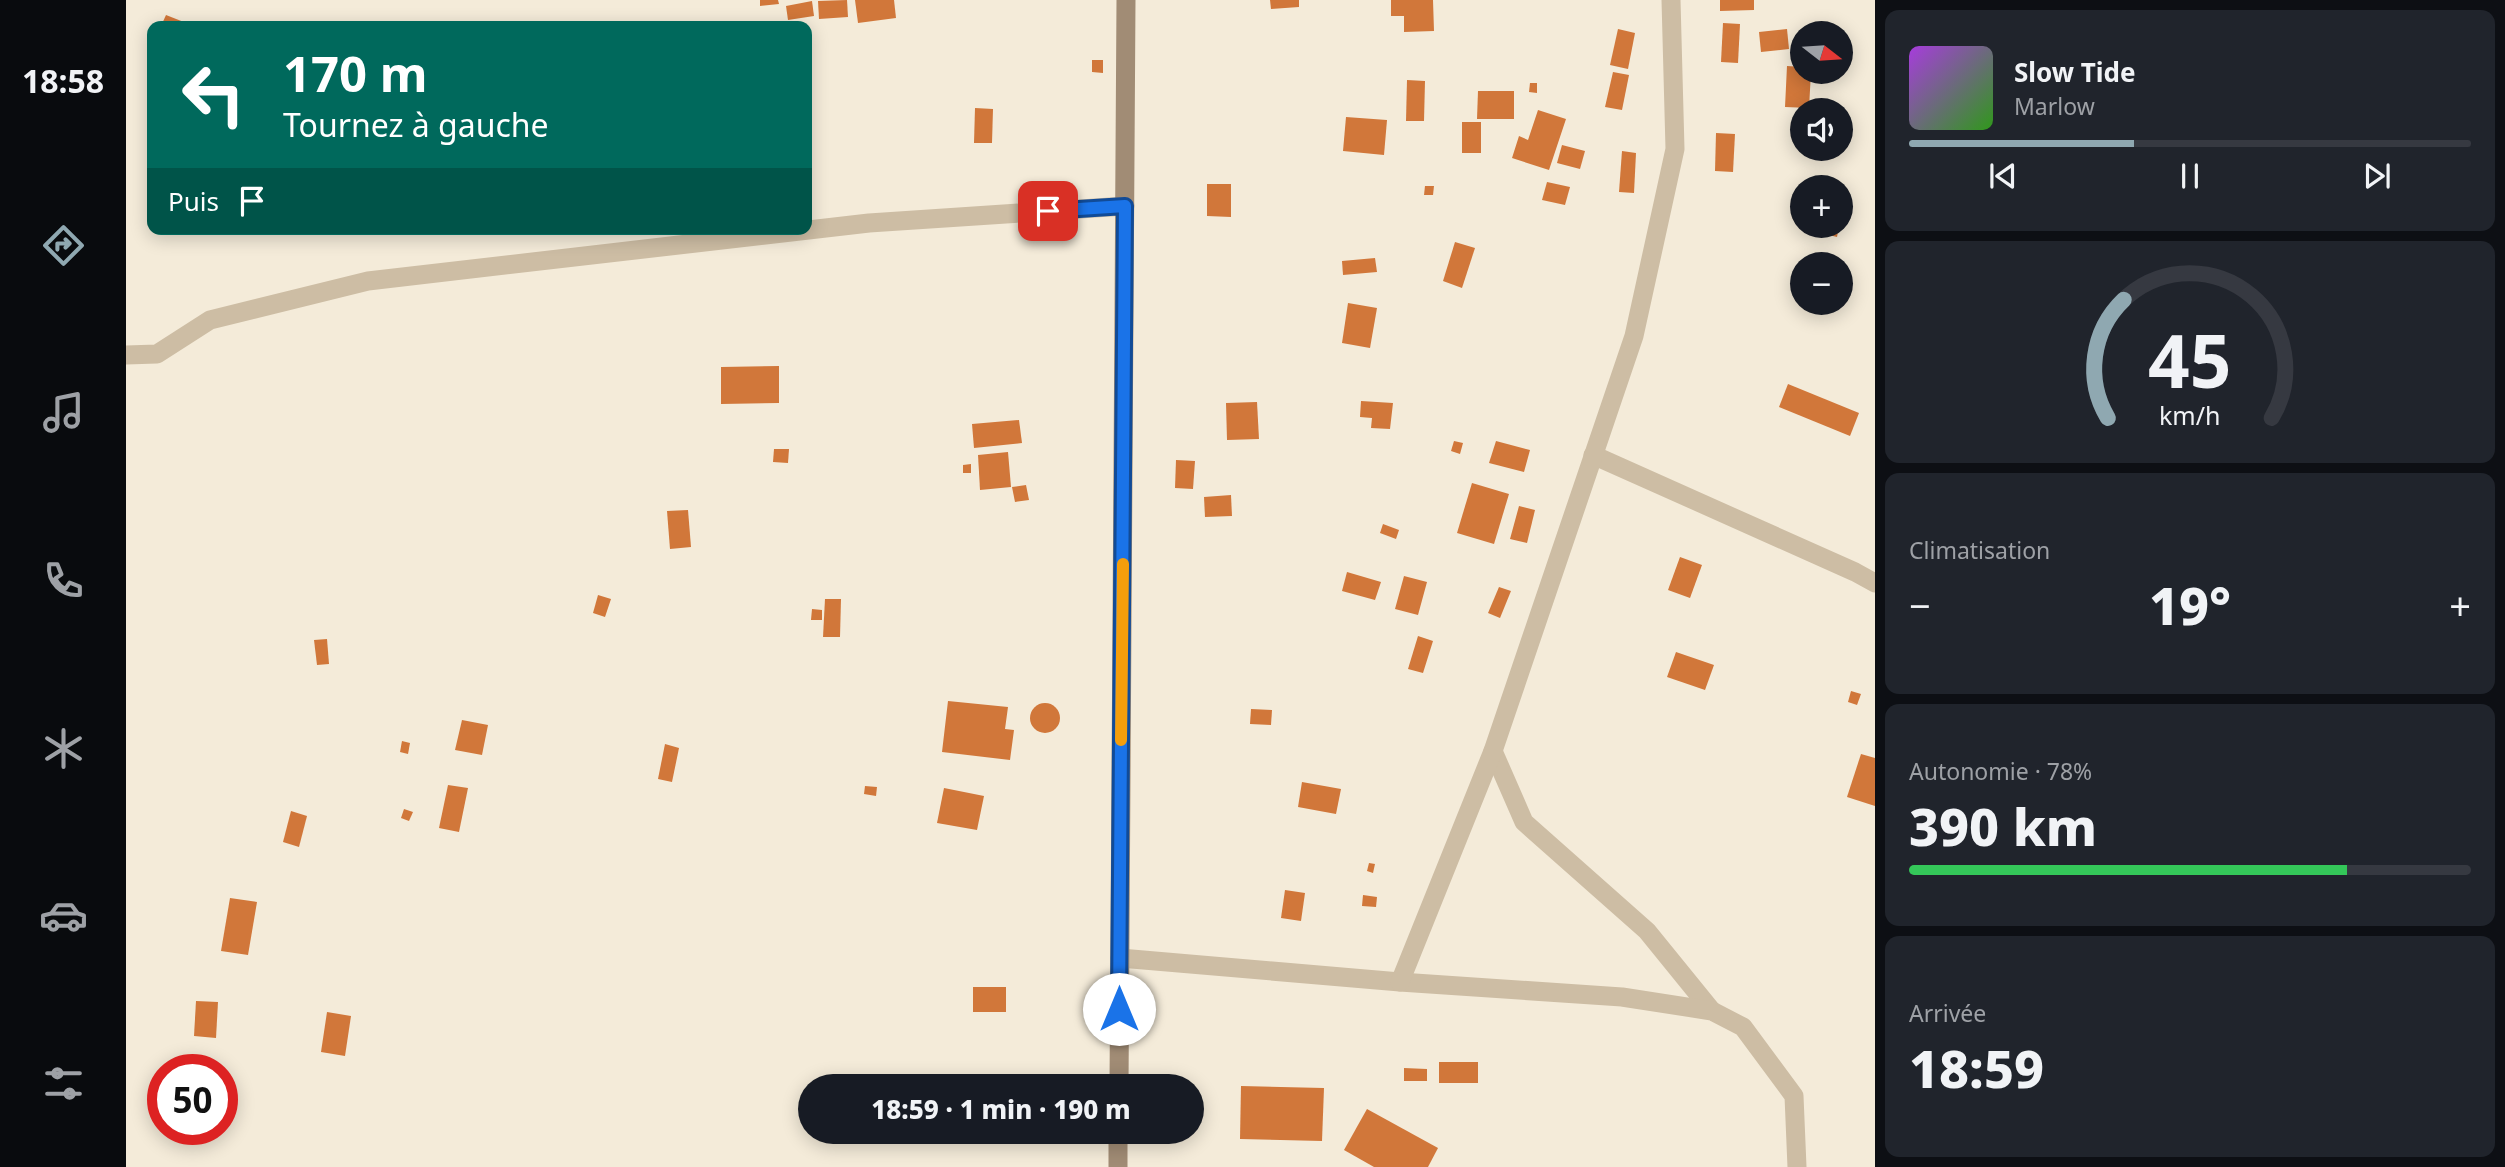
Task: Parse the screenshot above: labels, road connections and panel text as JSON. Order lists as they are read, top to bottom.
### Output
{
  "north": "right",
  "page": {
    "tabs": "18:58",
    "map_buttons": ["+", "−"],
    "turn": ["170 m", "Tournez à gauche"],
    "song": ["Slow Tide", "Marlow"],
    "then": "Puis",
    "tile": [
      "Climatisation",
      ["Autonomie · 78%", "390 km"],
      ["Arrivée", "18:59"]
    ],
    "heat": ["−", "19°", "+"],
    "limit": "50",
    "trip": "18:59 · 1 min · 190 m",
    "gauge": ["45", "km/h"]
  }
}
